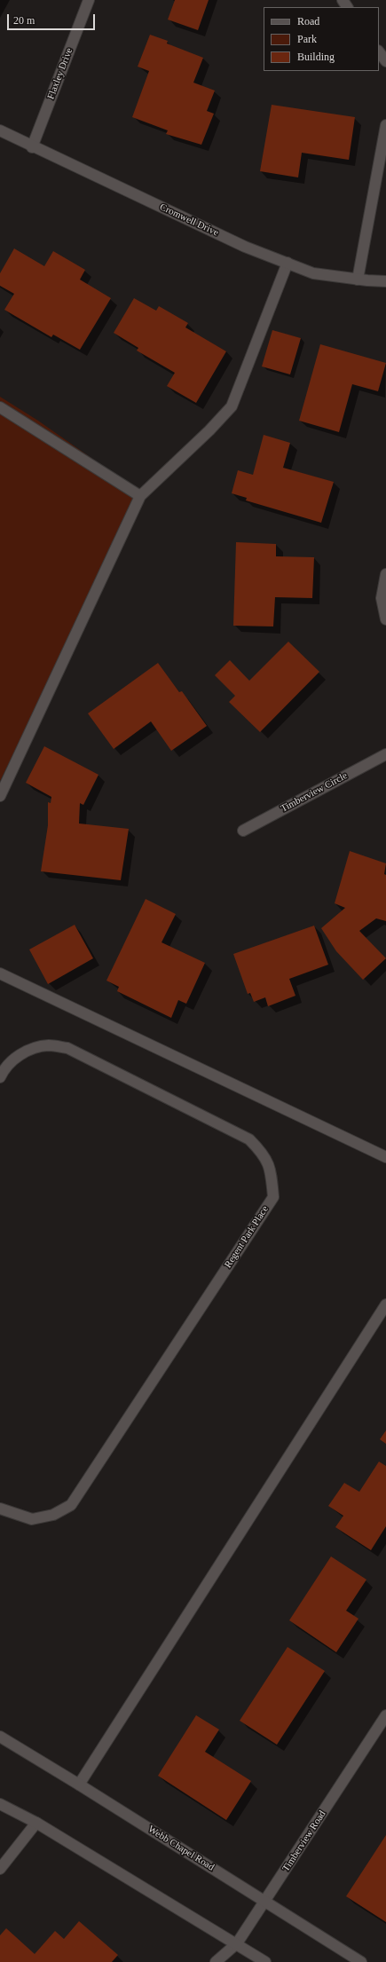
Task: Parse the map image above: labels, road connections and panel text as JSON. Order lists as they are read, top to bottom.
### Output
{
  "streets": {
    "street": [
      "Flaxley Drive",
      "Cromwell Drive",
      "Timberview Circle",
      "Regent Park Place",
      "Timberview Road",
      "Webb Chapel Road"
    ]
  },
  "crossings": [
    ["Flaxley Drive", "Cromwell Drive"],
    ["Timberview Road", "Webb Chapel Road"]
  ],
  "legend": ["Road", "Park", "Building"],
  "scale_bar": "20 m"
}
